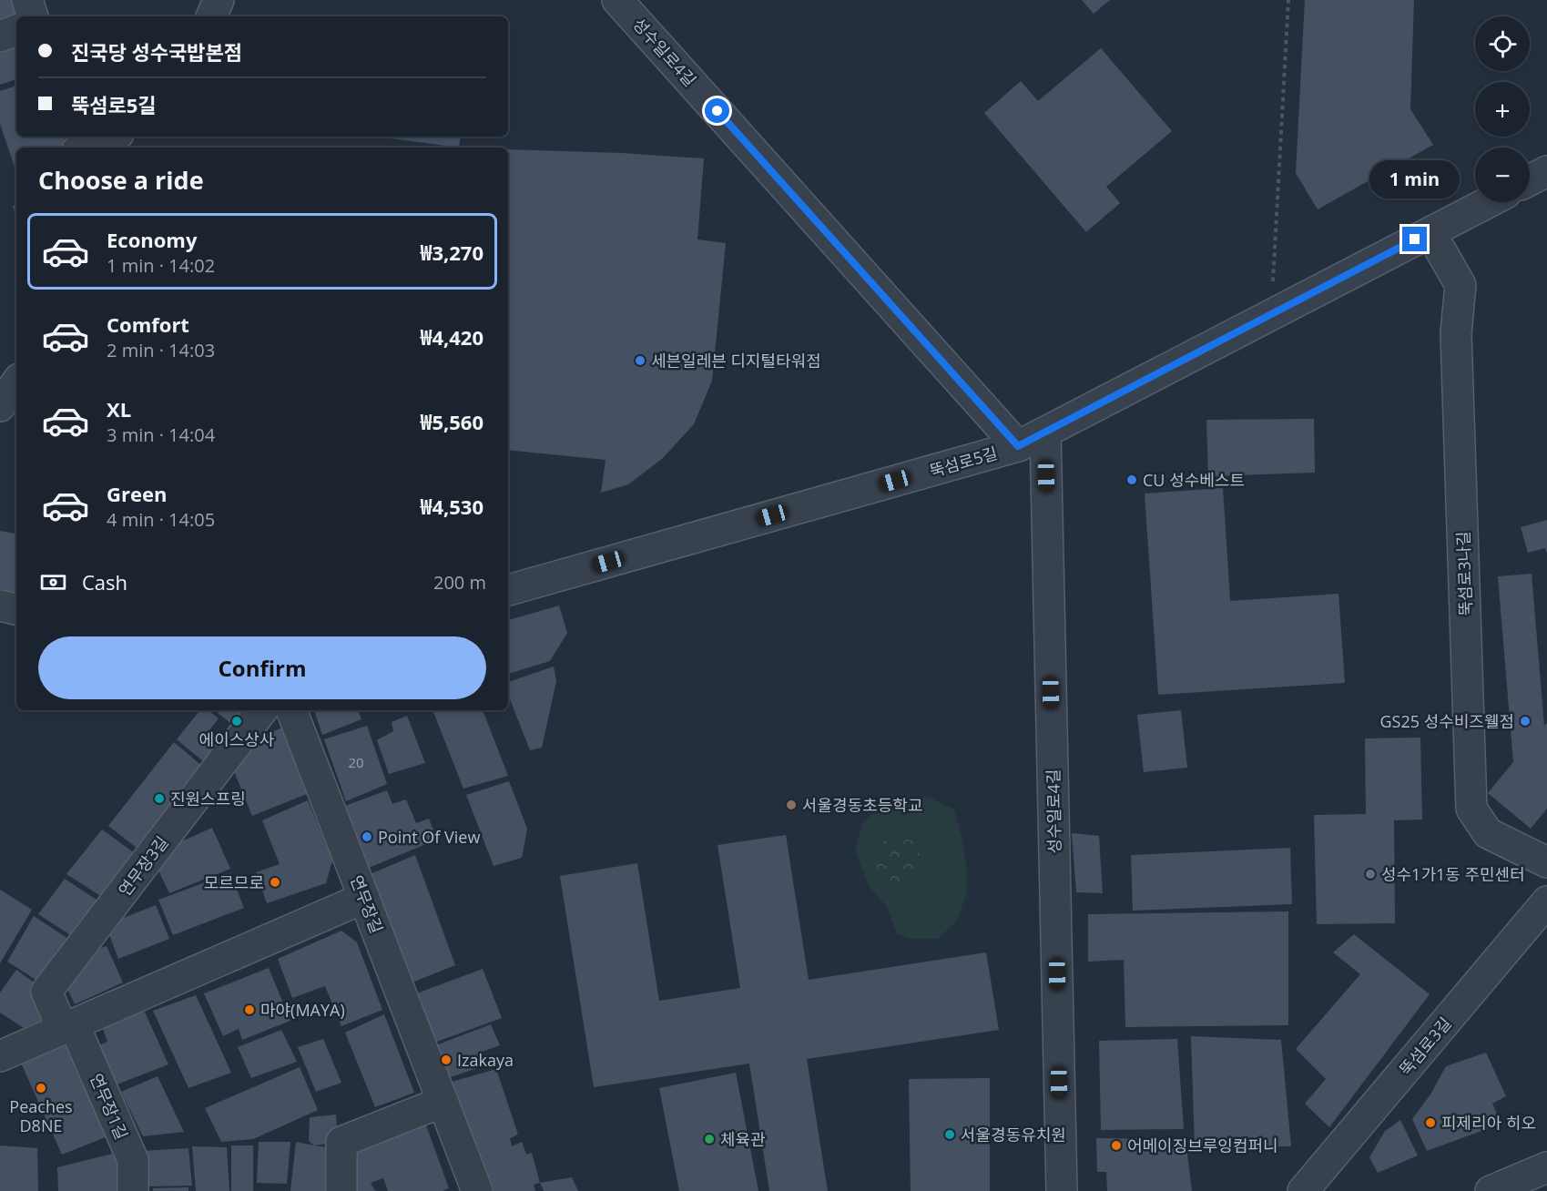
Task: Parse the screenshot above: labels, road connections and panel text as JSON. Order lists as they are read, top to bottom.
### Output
{
  "streets": {
    "street": [
      "성수일로4길",
      "뚝섬로5길",
      "뚝섬로3나길",
      "연무장3길",
      "연무장길",
      "뚝섬로3길",
      "연무장1길"
    ]
  },
  "crossings": [
    ["성수일로4길", "뚝섬로5길"],
    ["연무장3길", "연무장1길"]
  ],
  "places": [
    "세븐일레븐 디지털타워점",
    "CU 성수베스트",
    "에이스상사",
    "GS25 성수비즈웰점",
    "진원스프링",
    "서울경동초등학교",
    "Point Of View",
    "성수1가1동 주민센터",
    "모르므로",
    "마야(MAYA)",
    "Izakaya",
    "Peaches D8NE",
    "피제리아 히오",
    "서울경동유치원",
    "체육관",
    "어메이징브루잉컴퍼니"
  ],
  "house_numbers": ["20"],
  "page": {
    "map_buttons": ["+", "−"],
    "banner": ["진국당 성수국밥본점", "뚝섬로5길"],
    "heading": "Choose a ride",
    "bubble": "1 min",
    "list": [
      {
        "name": "Economy",
        "note": "1 min · 14:02",
        "value": "₩3,270"
      },
      {
        "name": "Comfort",
        "note": "2 min · 14:03",
        "value": "₩4,420"
      },
      {
        "name": "XL",
        "note": "3 min · 14:04",
        "value": "₩5,560"
      },
      {
        "name": "Green",
        "note": "4 min · 14:05",
        "value": "₩4,530"
      }
    ],
    "pay": ["Cash", "200 m"],
    "buttons": "Confirm"
  }
}
